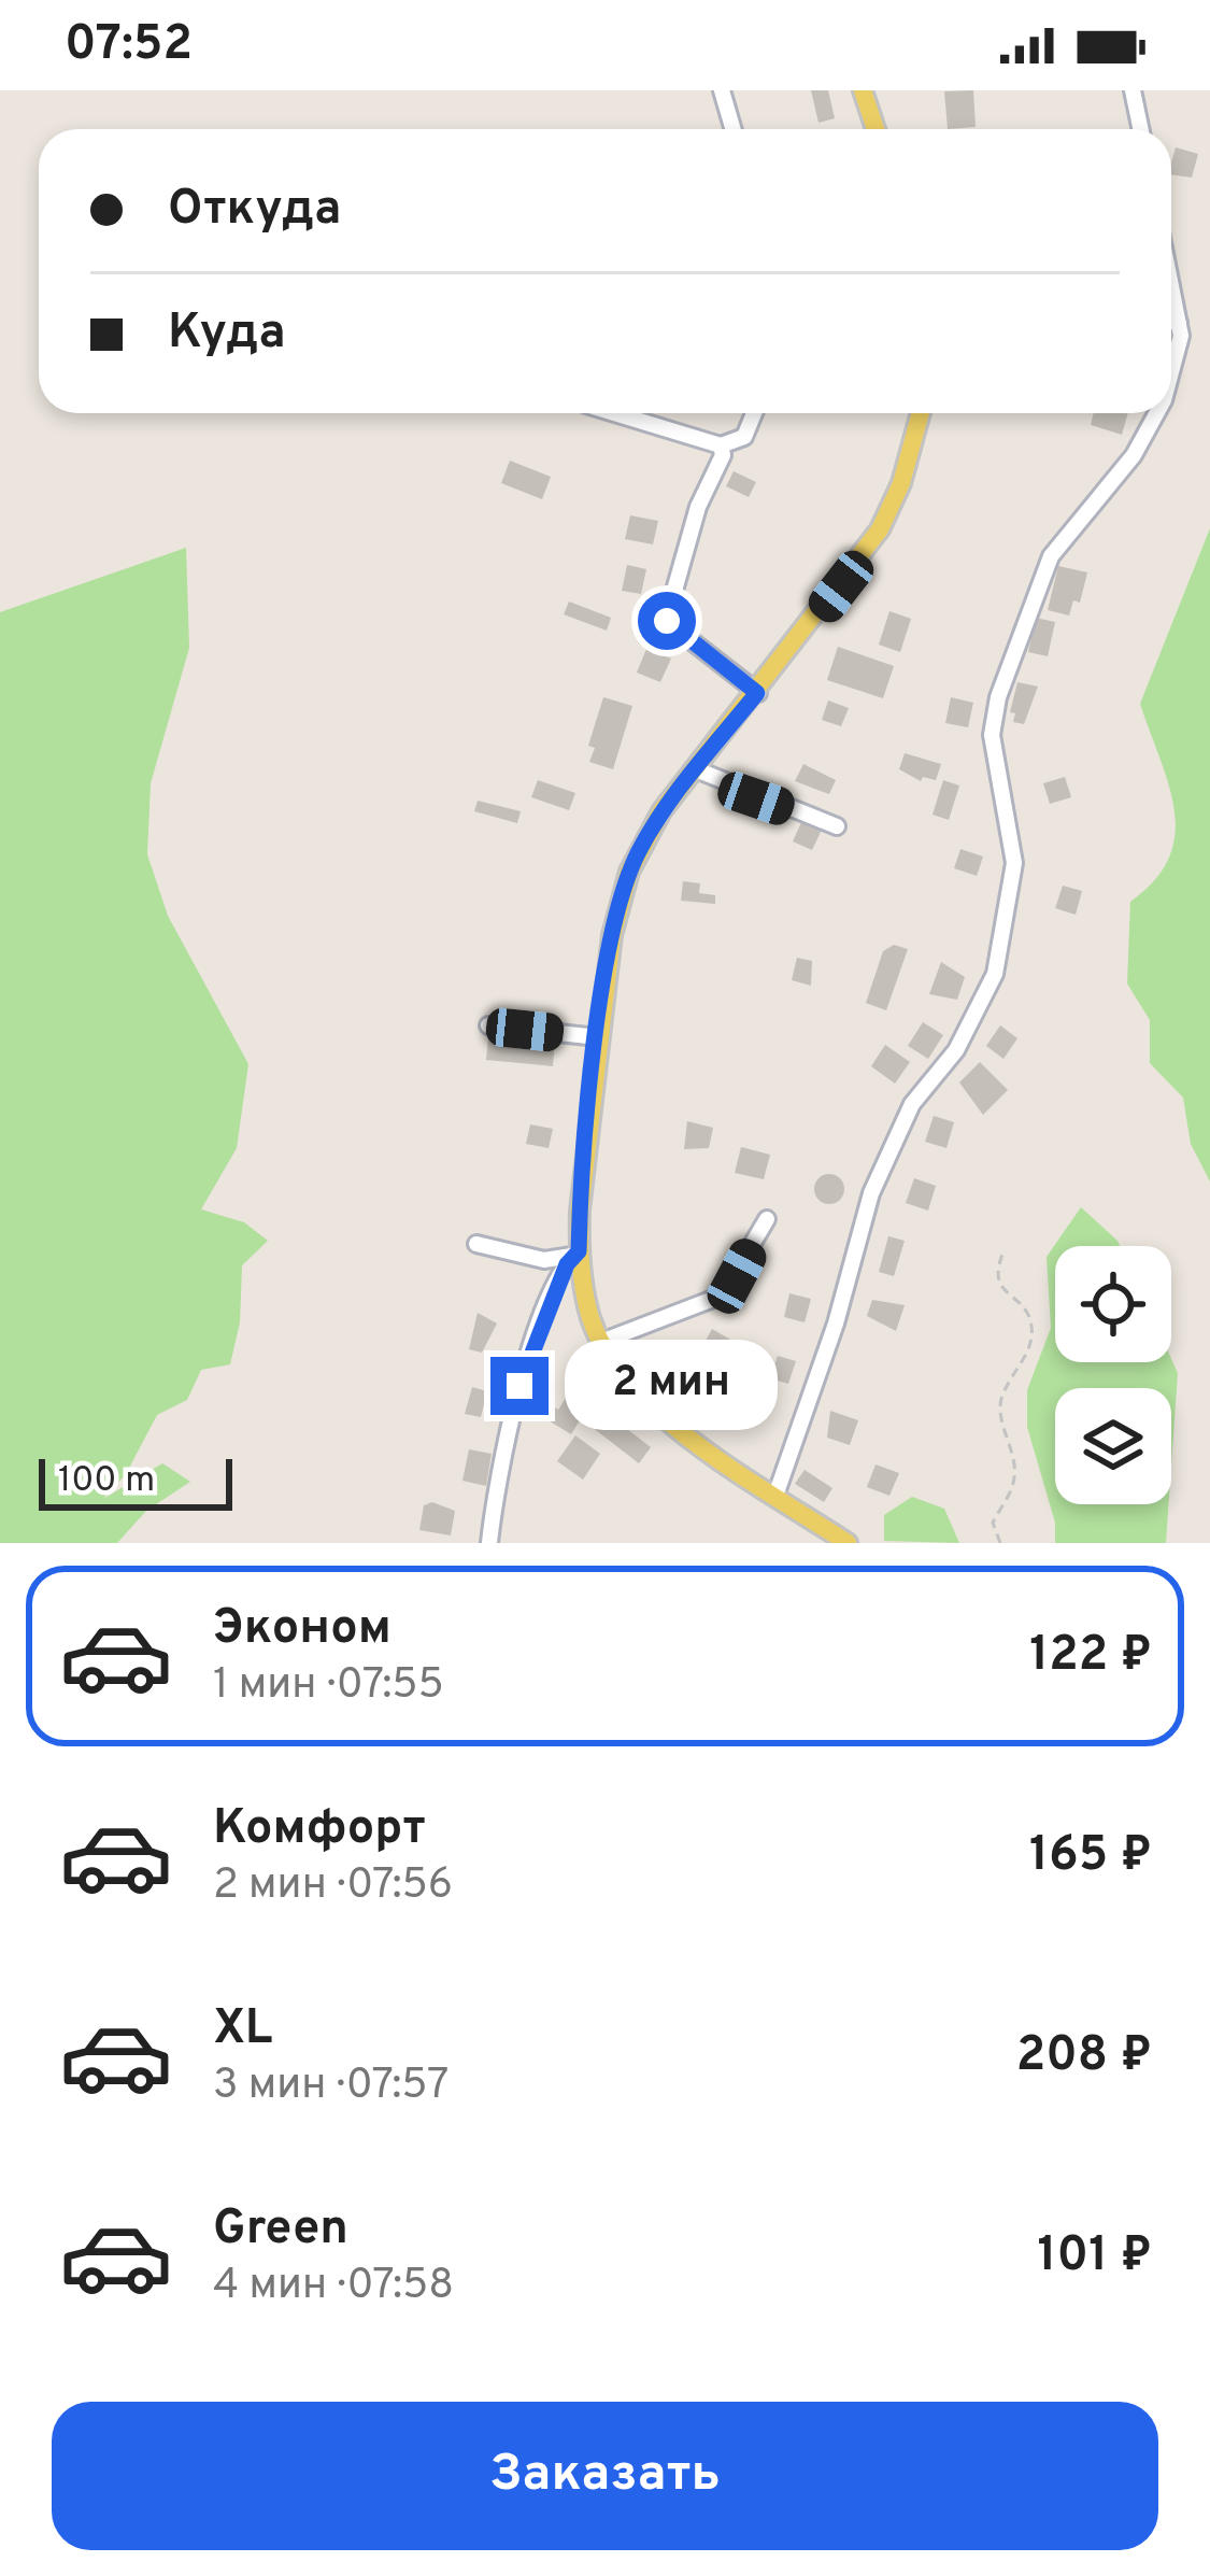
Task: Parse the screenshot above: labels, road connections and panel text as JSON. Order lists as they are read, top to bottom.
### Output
{
  "scale_bar": "100 m",
  "page": {
    "status": "07:52",
    "banner": ["Откуда", "Куда"],
    "bubble": "2 мин",
    "scale": "100 m",
    "list": [
      {
        "name": "Эконом",
        "note": "1 мин · 07:55",
        "value": "122 ₽"
      },
      {
        "name": "Комфорт",
        "note": "2 мин · 07:56",
        "value": "165 ₽"
      },
      {
        "name": "XL",
        "note": "3 мин · 07:57",
        "value": "208 ₽"
      },
      {
        "name": "Green",
        "note": "4 мин · 07:58",
        "value": "101 ₽"
      }
    ],
    "buttons": "Заказать"
  }
}
